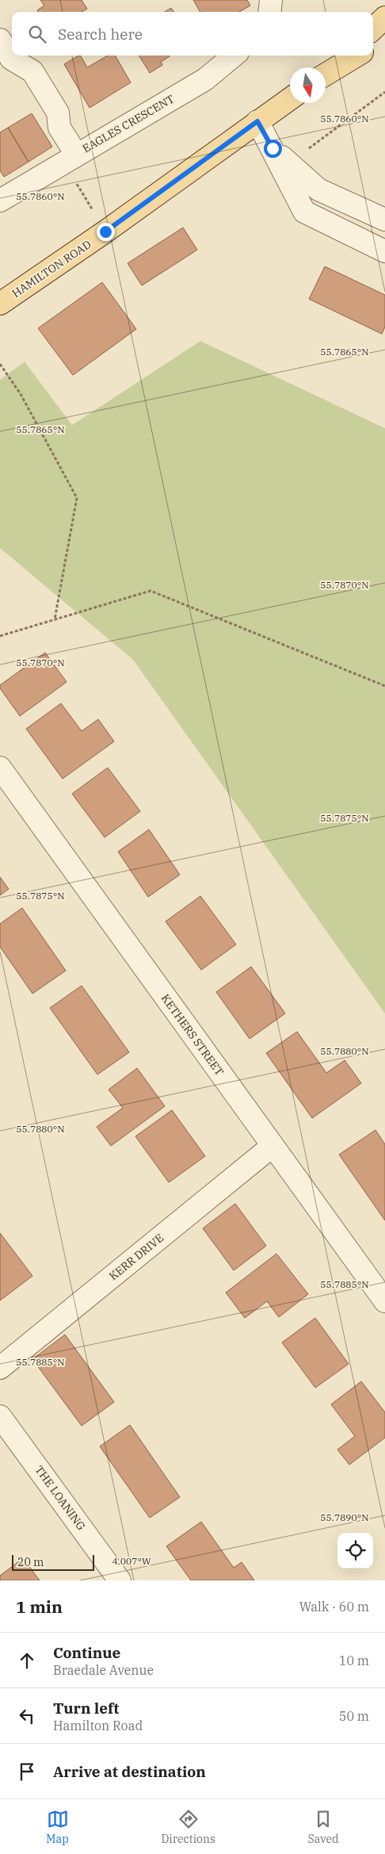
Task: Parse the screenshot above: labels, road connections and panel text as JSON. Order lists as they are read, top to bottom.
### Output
{
  "streets": {
    "main road": ["HAMILTON ROAD"],
    "street": [
      "EAGLES CRESCENT",
      "KETHERS STREET",
      "KERR DRIVE",
      "THE LOANING"
    ]
  },
  "crossings": [
    ["KETHERS STREET", "KERR DRIVE"]
  ],
  "scale_bar": "20 m",
  "north": "bottom",
  "page": {
    "search": "Search here",
    "scale": "20 m",
    "heading": ["1 min", "Walk · 60 m"],
    "list": [
      ["Continue", "Braedale Avenue", "10 m"],
      ["Turn left", "Hamilton Road", "50 m"],
      "Arrive at destination"
    ],
    "nav": ["Map", "Directions", "Saved"]
  },
  "coordinates": [
    "55.7860°N",
    "55.7865°N",
    "55.7870°N",
    "55.7875°N",
    "55.7880°N",
    "55.7885°N",
    "55.7890°N",
    "4.007°W"
  ]
}
